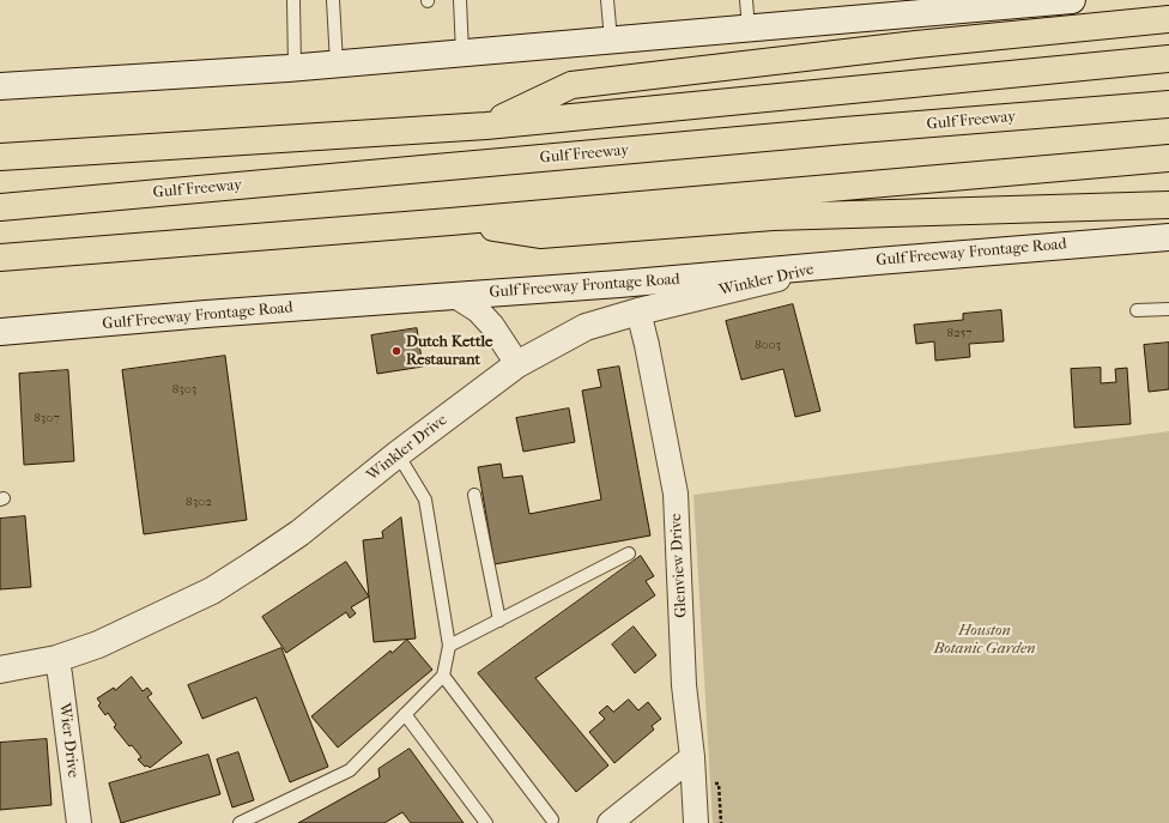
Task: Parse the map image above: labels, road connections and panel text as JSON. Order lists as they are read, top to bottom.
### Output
{
  "streets": {
    "highway": ["Gulf Freeway"],
    "main road": ["Gulf Freeway Frontage Road", "Winkler Drive"],
    "street": ["Glenview Drive", "Wier Drive"]
  },
  "crossings": [
    ["Gulf Freeway Frontage Road", "Winkler Drive"],
    ["Winkler Drive", "Glenview Drive"],
    ["Winkler Drive", "Wier Drive"]
  ],
  "parks": ["Houston Botanic Garden"],
  "places": ["Dutch Kettle Restaurant"],
  "house_numbers": [
    "8257",
    "8003",
    "8303",
    "8307",
    "8302"
  ]
}
